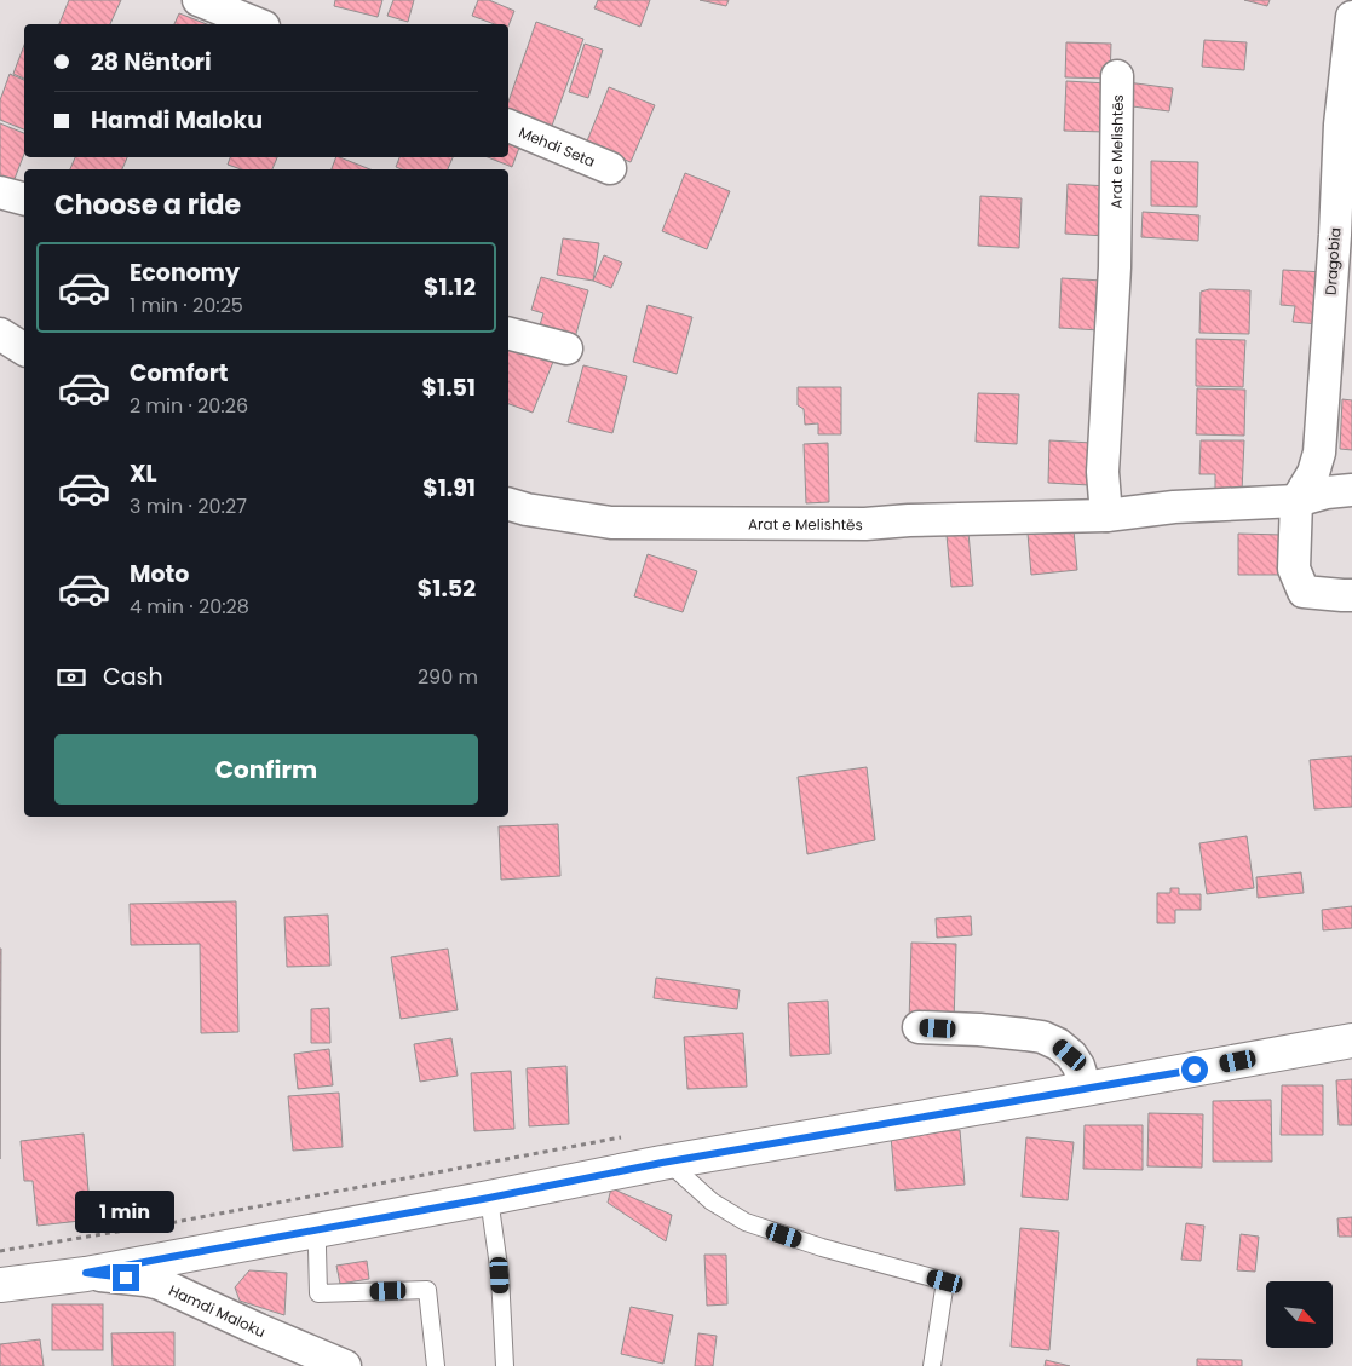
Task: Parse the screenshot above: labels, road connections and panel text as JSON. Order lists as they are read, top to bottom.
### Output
{
  "streets": {
    "street": [
      "Mehdi Seta",
      "Arat e Melishtës",
      "Dragobia",
      "Hamdi Maloku"
    ]
  },
  "crossings": [
    ["Arat e Melishtës", "Dragobia"]
  ],
  "north": "bottom right",
  "page": {
    "banner": ["28 Nëntori", "Hamdi Maloku"],
    "heading": "Choose a ride",
    "list": [
      {
        "name": "Economy",
        "note": "1 min · 20:25",
        "value": "$1.12"
      },
      {
        "name": "Comfort",
        "note": "2 min · 20:26",
        "value": "$1.51"
      },
      {
        "name": "XL",
        "note": "3 min · 20:27",
        "value": "$1.91"
      },
      {
        "name": "Moto",
        "note": "4 min · 20:28",
        "value": "$1.52"
      }
    ],
    "pay": ["Cash", "290 m"],
    "buttons": "Confirm",
    "bubble": "1 min"
  }
}
